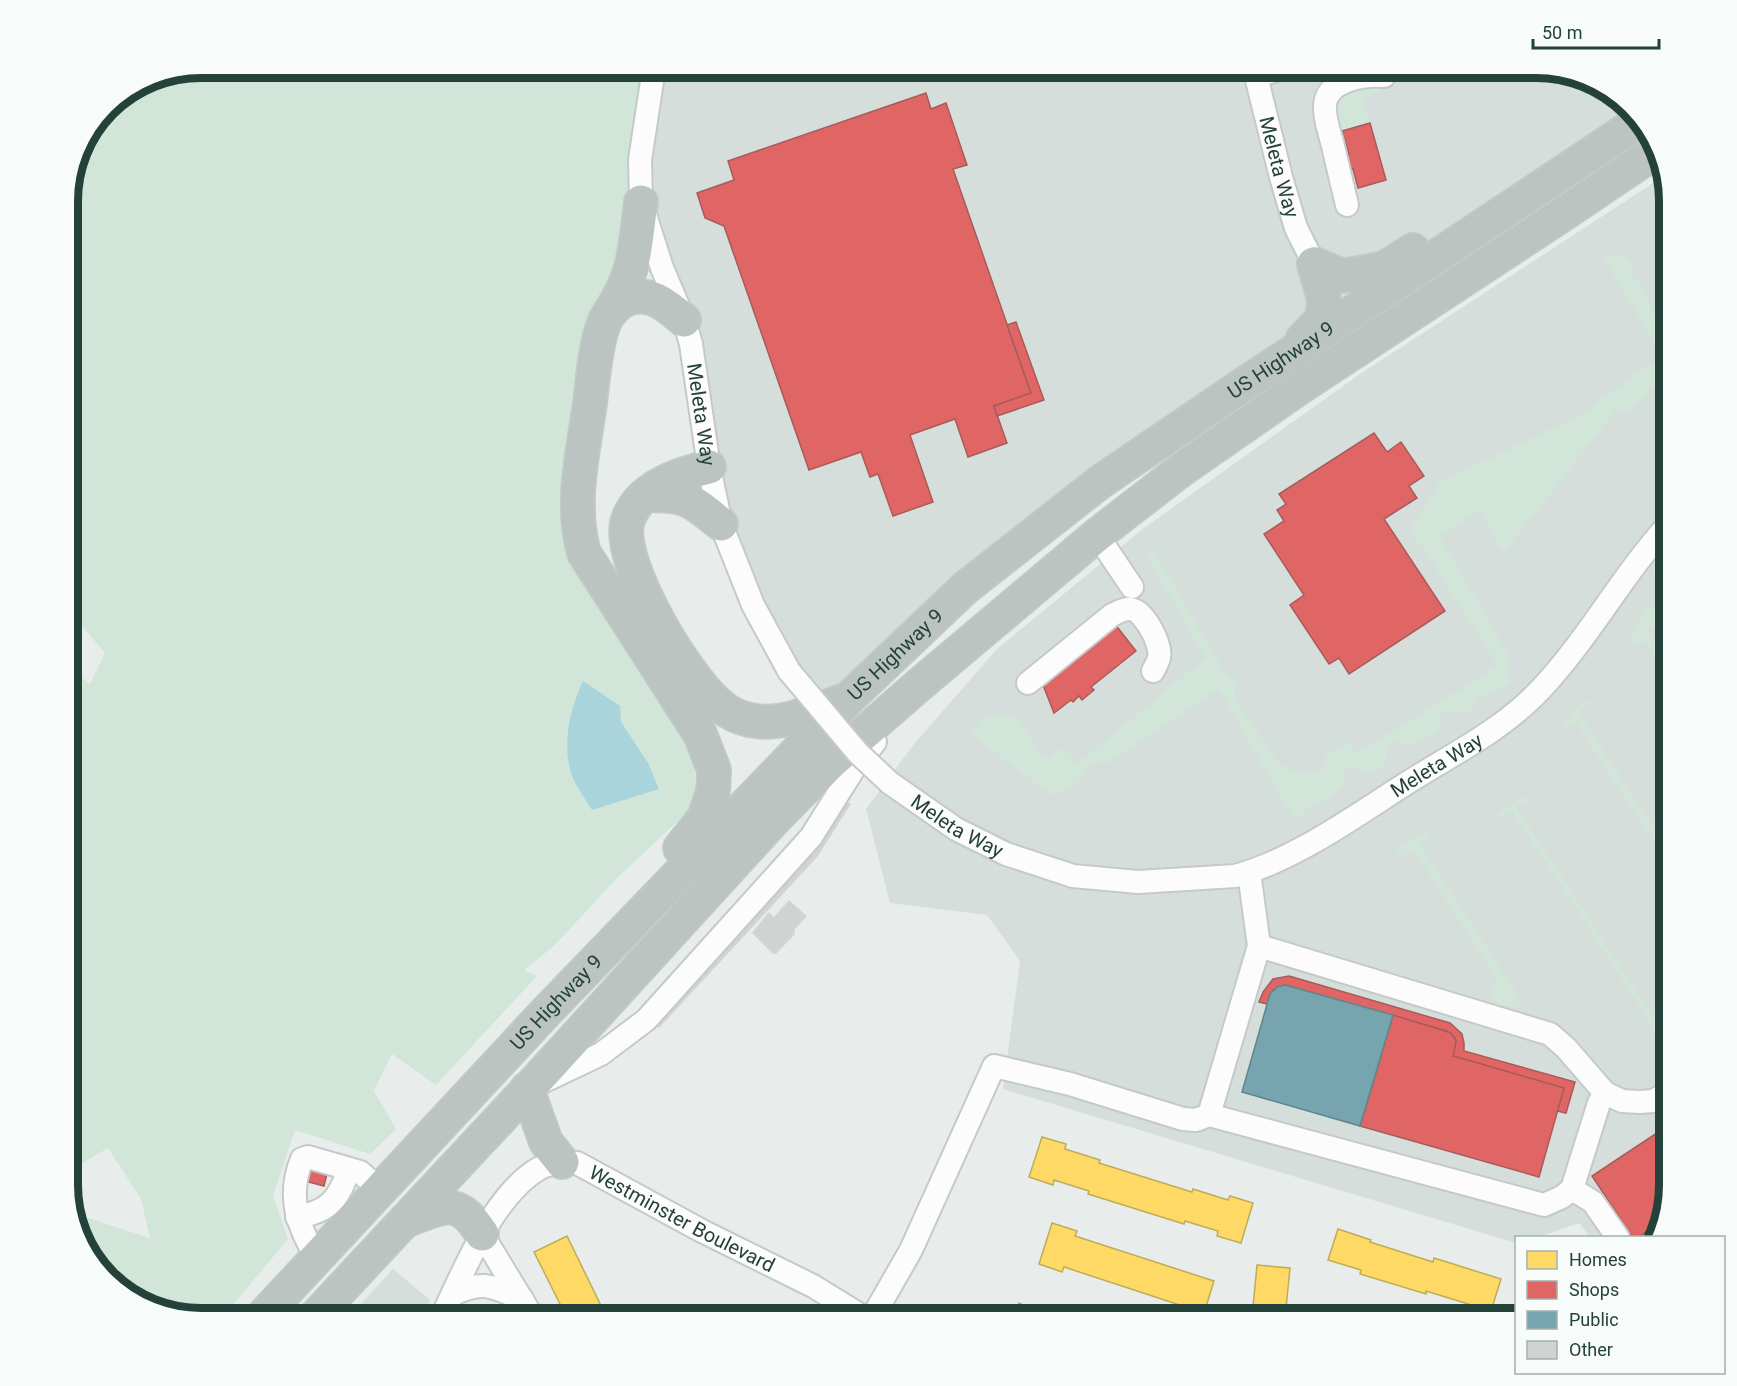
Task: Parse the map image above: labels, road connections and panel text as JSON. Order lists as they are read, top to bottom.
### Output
{
  "streets": {
    "highway": ["US Highway 9"],
    "street": ["Meleta Way", "Westminster Boulevard"]
  },
  "legend": [
    "Homes",
    "Shops",
    "Public",
    "Other"
  ],
  "scale_bar": "50 m"
}
